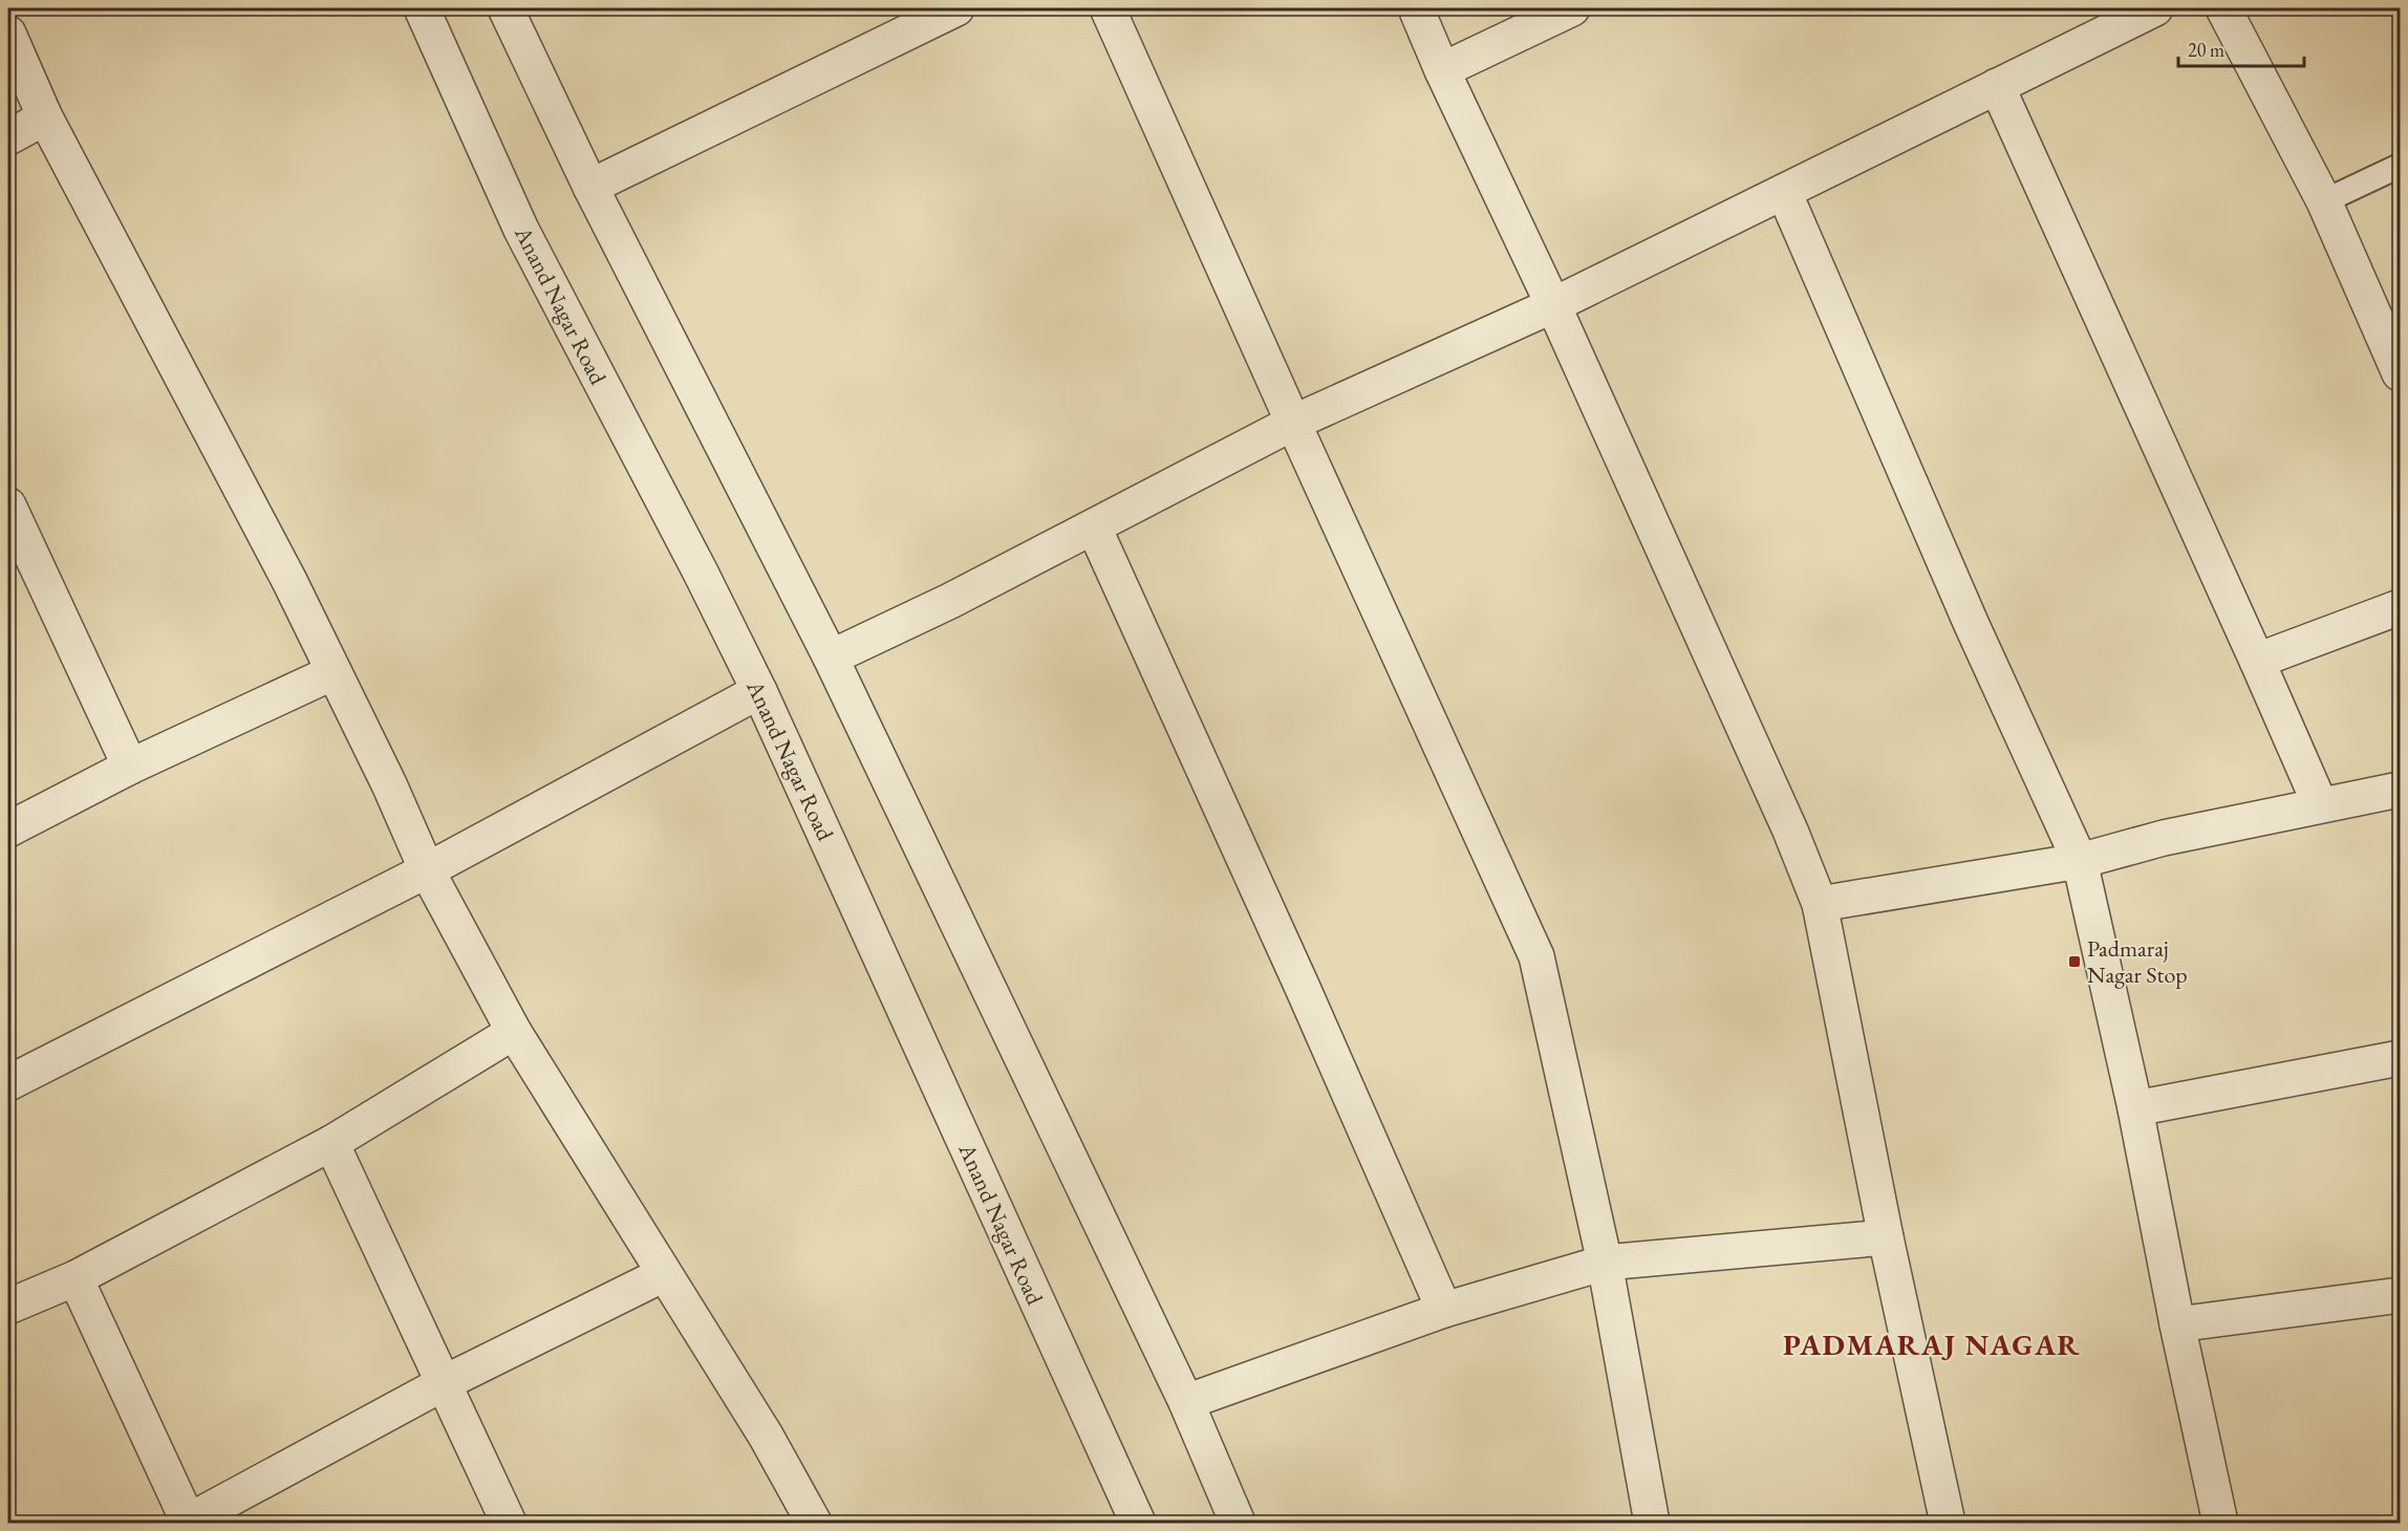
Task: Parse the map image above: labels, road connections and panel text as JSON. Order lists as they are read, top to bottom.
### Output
{
  "streets": {
    "street": ["Anand Nagar Road"]
  },
  "districts": ["PADMARAJ NAGAR"],
  "places": {
    "transit": ["Padmaraj Nagar Stop"]
  },
  "scale_bar": "20 m"
}
